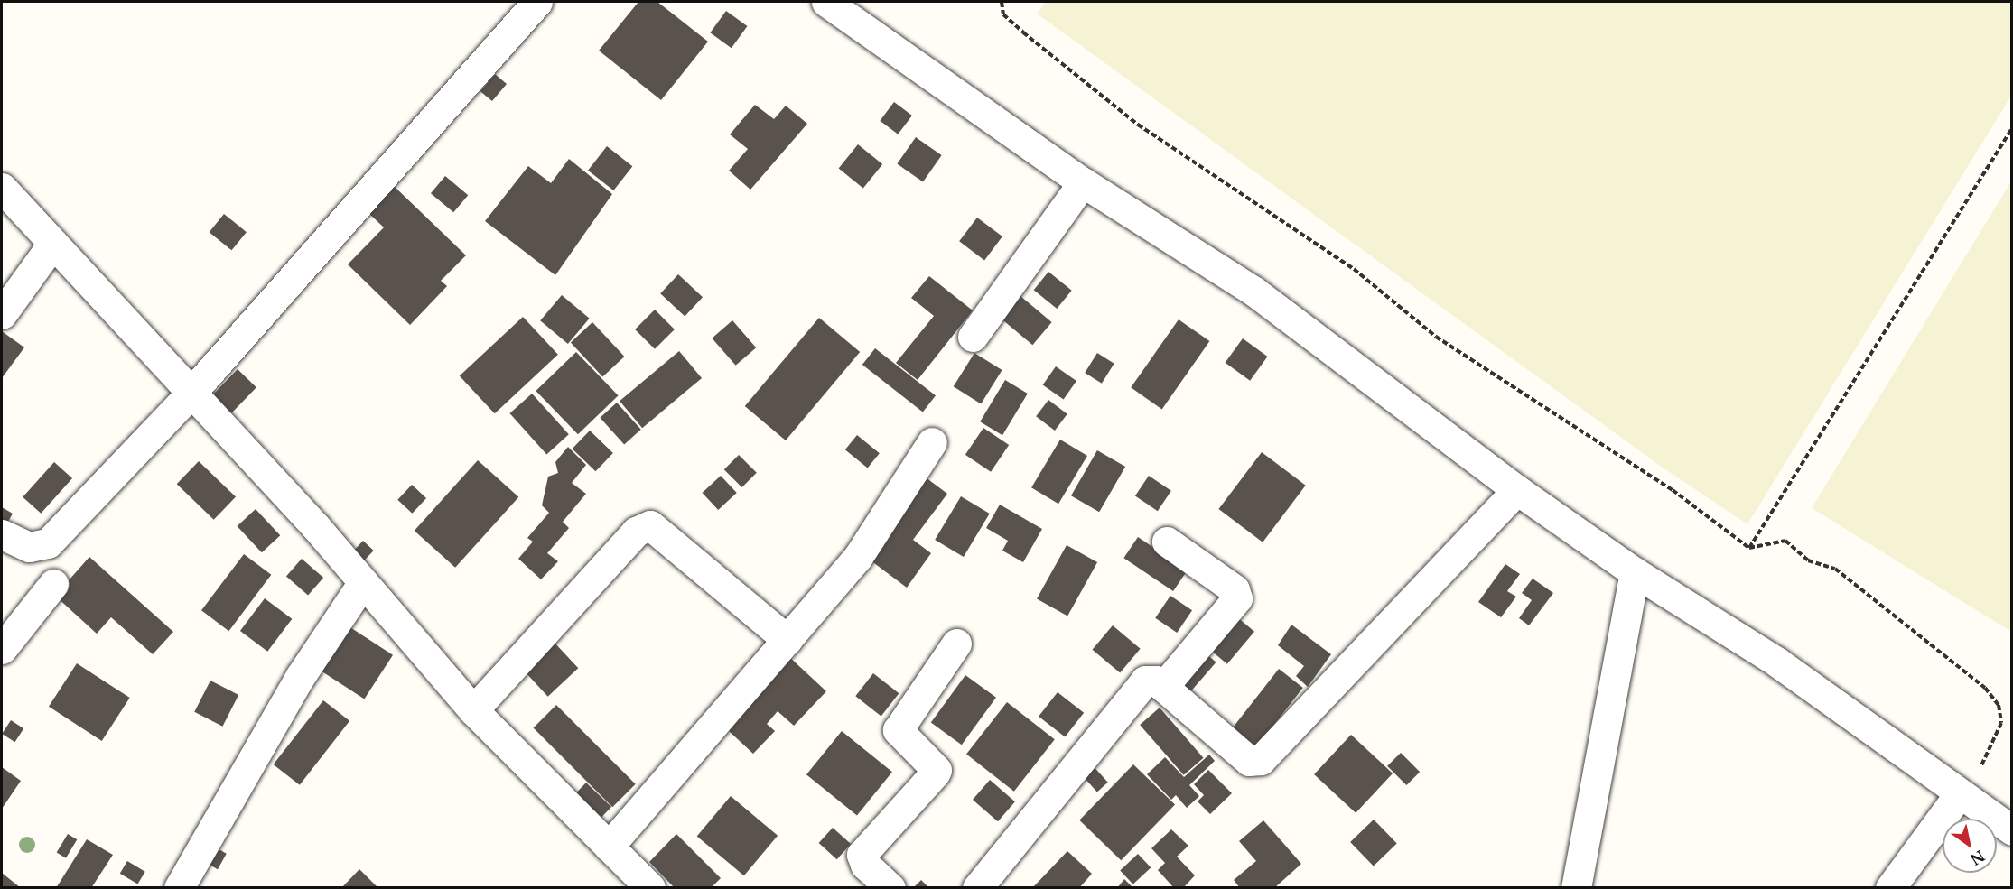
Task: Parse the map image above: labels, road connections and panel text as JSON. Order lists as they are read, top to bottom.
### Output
{
  "north": "bottom right"
}
